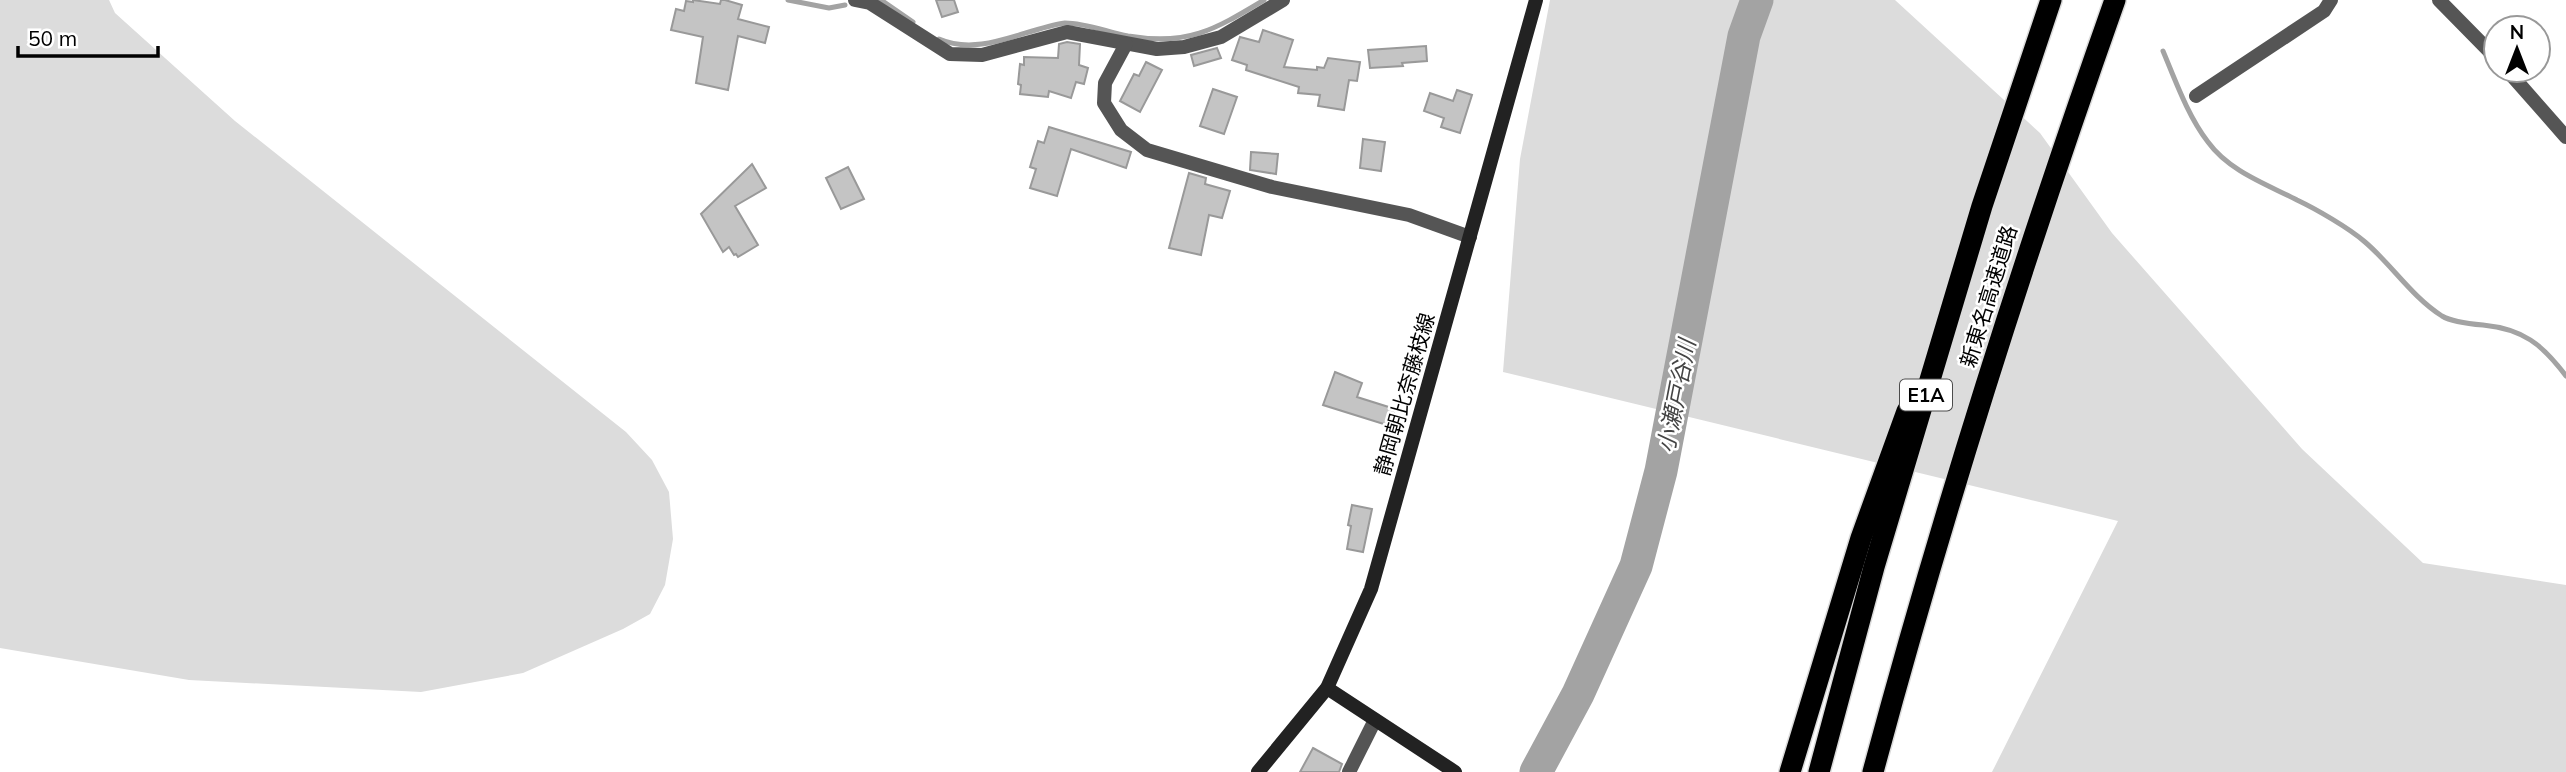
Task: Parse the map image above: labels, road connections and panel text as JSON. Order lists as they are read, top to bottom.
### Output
{
  "streets": {
    "highway": ["新東名高速道路", "E1A"],
    "main road": ["静岡朝比奈藤枝線"]
  },
  "water": ["小瀬戸谷川"],
  "scale_bar": "50 m",
  "north": "top"
}
